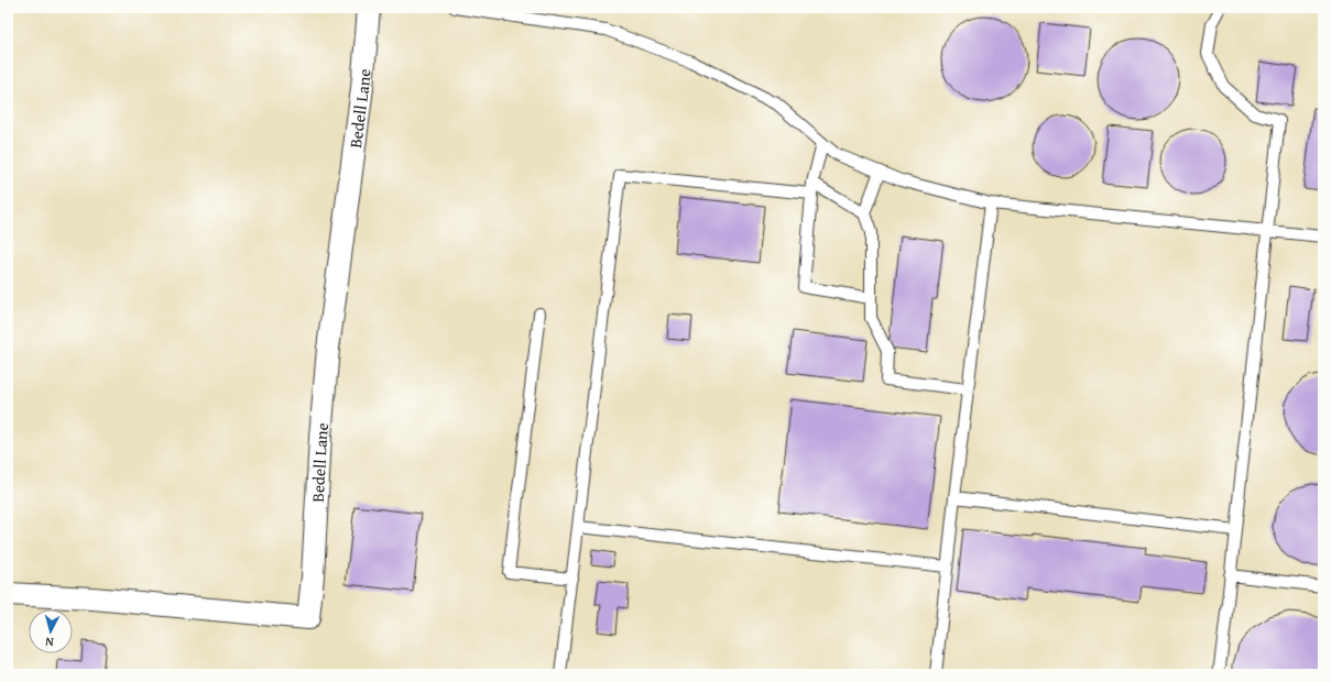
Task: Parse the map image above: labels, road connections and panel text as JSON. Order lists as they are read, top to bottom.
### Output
{
  "streets": {
    "street": ["Bedell Lane"]
  },
  "north": "bottom"
}
